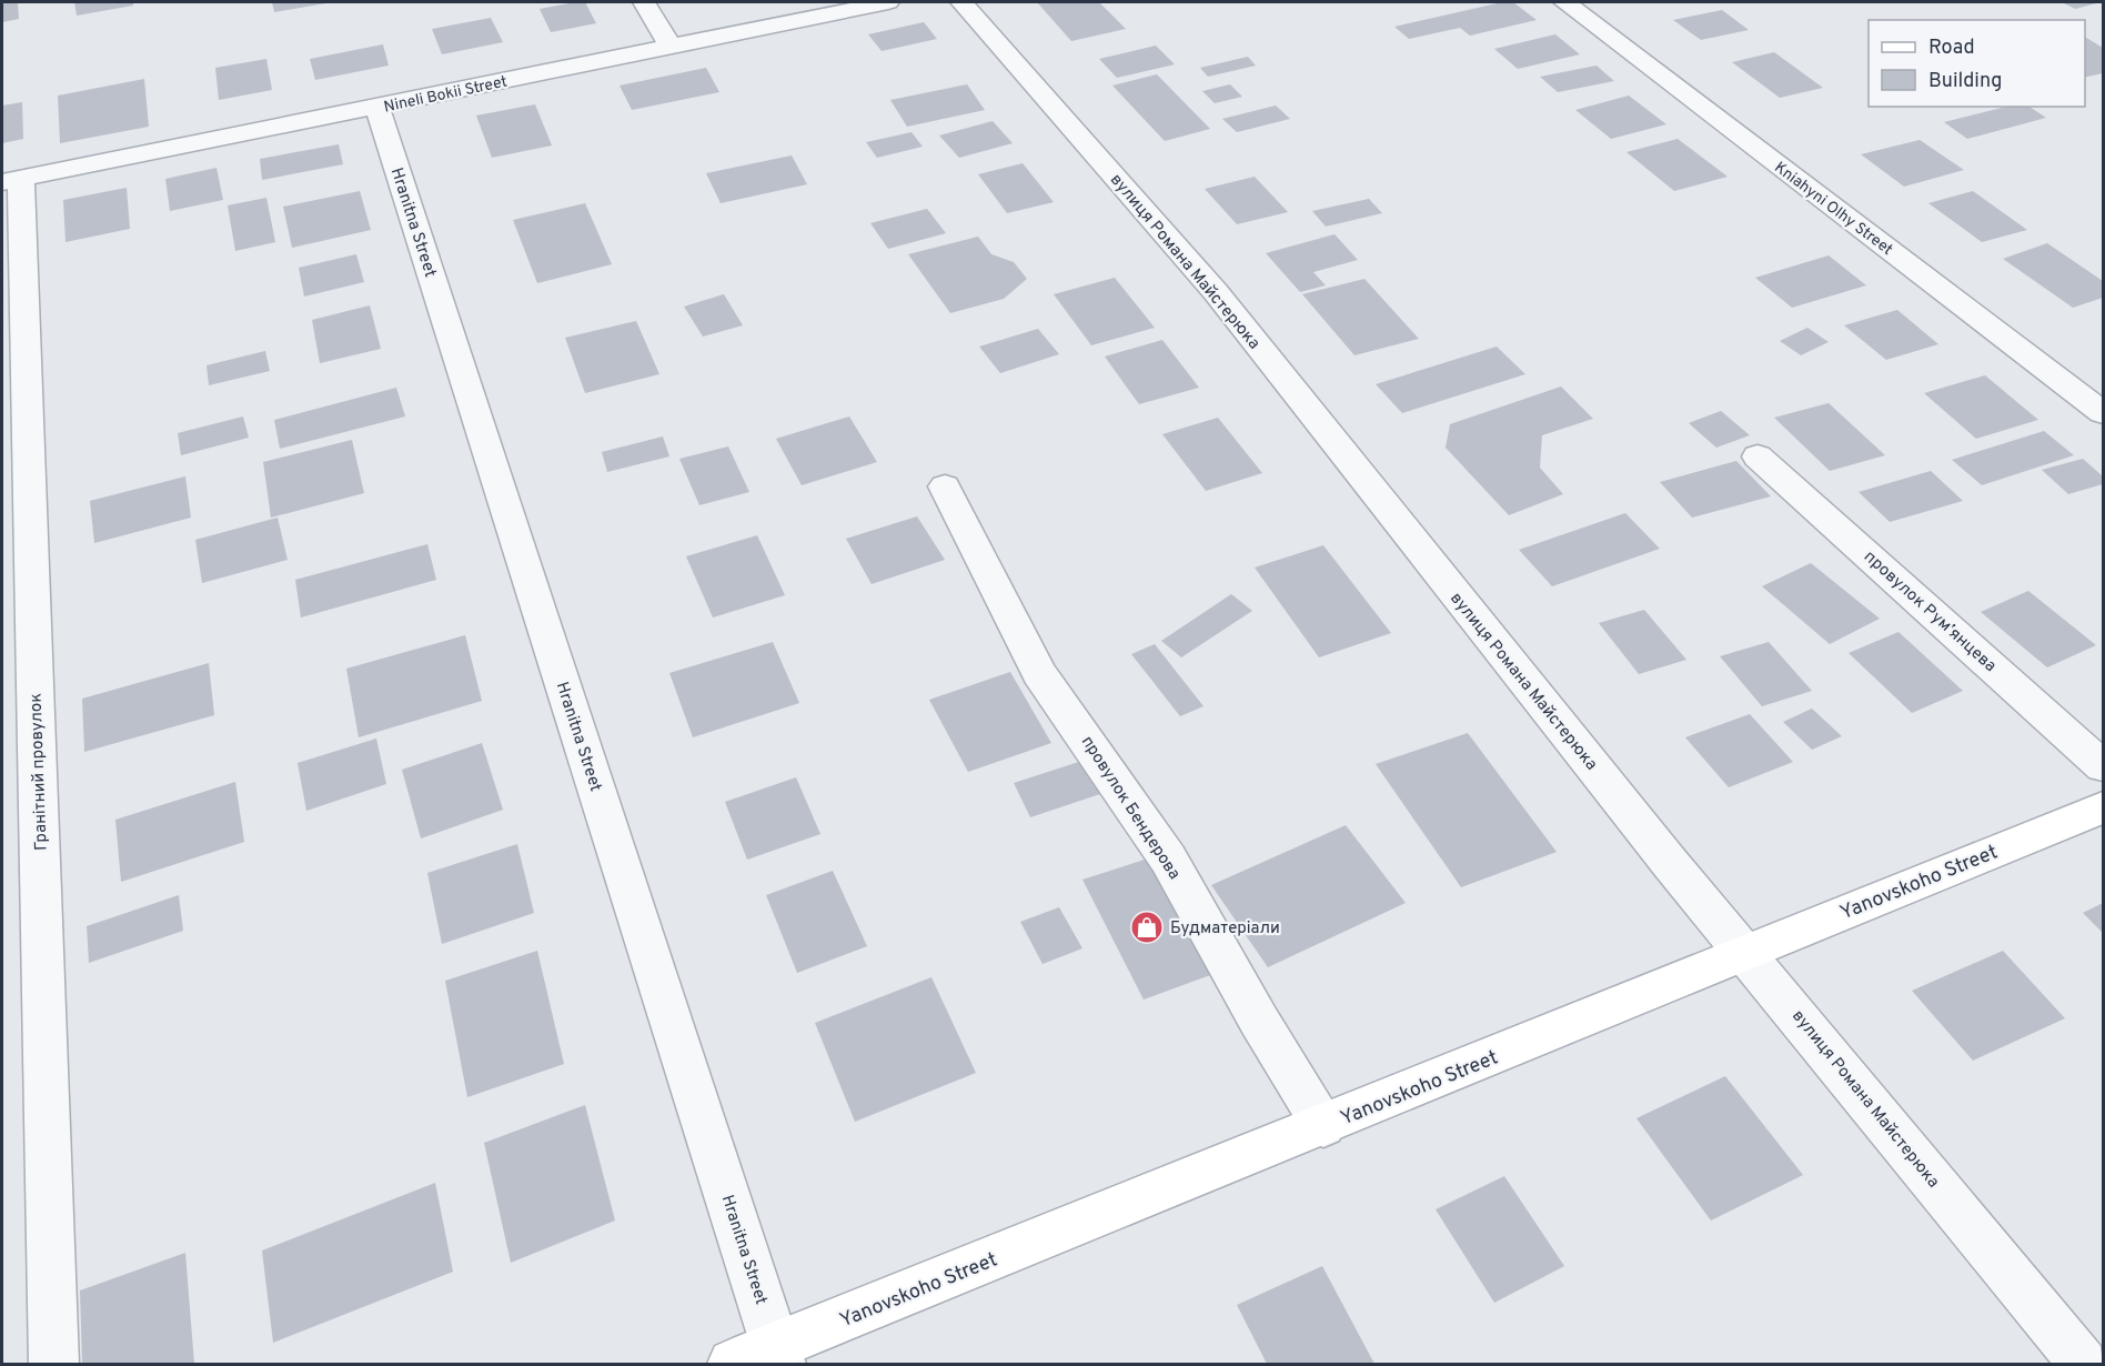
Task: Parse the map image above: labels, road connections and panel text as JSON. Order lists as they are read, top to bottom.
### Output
{
  "streets": {
    "main road": ["Yanovskoho Street"],
    "street": [
      "Nineli Bokii Street",
      "Kniahyni Olhy Street",
      "Hranitna Street",
      "вулиця Романа Майстерюка",
      "провулок Румʼянцева",
      "Гранітний провулок",
      "провулок Бендерова"
    ]
  },
  "crossings": [
    ["Nineli Bokii Street", "Hranitna Street"],
    ["Nineli Bokii Street", "Гранітний провулок"],
    ["Hranitna Street", "Yanovskoho Street"],
    ["вулиця Романа Майстерюка", "Yanovskoho Street"],
    ["провулок Бендерова", "Yanovskoho Street"]
  ],
  "places": {
    "shop": ["Будматеріали"]
  },
  "legend": ["Road", "Building"]
}
